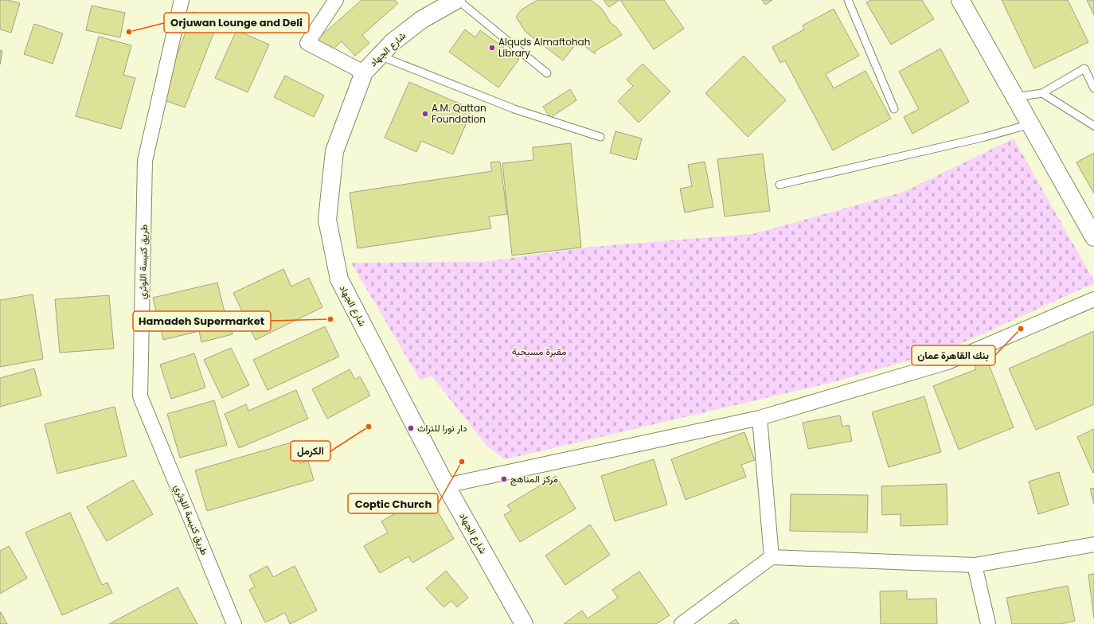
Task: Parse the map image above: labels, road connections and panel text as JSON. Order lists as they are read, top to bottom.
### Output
{
  "streets": {
    "street": ["شارع الجهاد", "طريق كنيسة اللوثري"]
  },
  "parks": ["مقبرة مسيحية"],
  "places": [
    "Orjuwan Lounge and Deli",
    "Alquds Almaftohah Library",
    "A.M. Qattan Foundation",
    "Hamadeh Supermarket",
    "بنك القاهرة عمان",
    "الكرمل",
    "دار نورا للتراث",
    "Coptic Church",
    "مركز المناهج"
  ]
}
